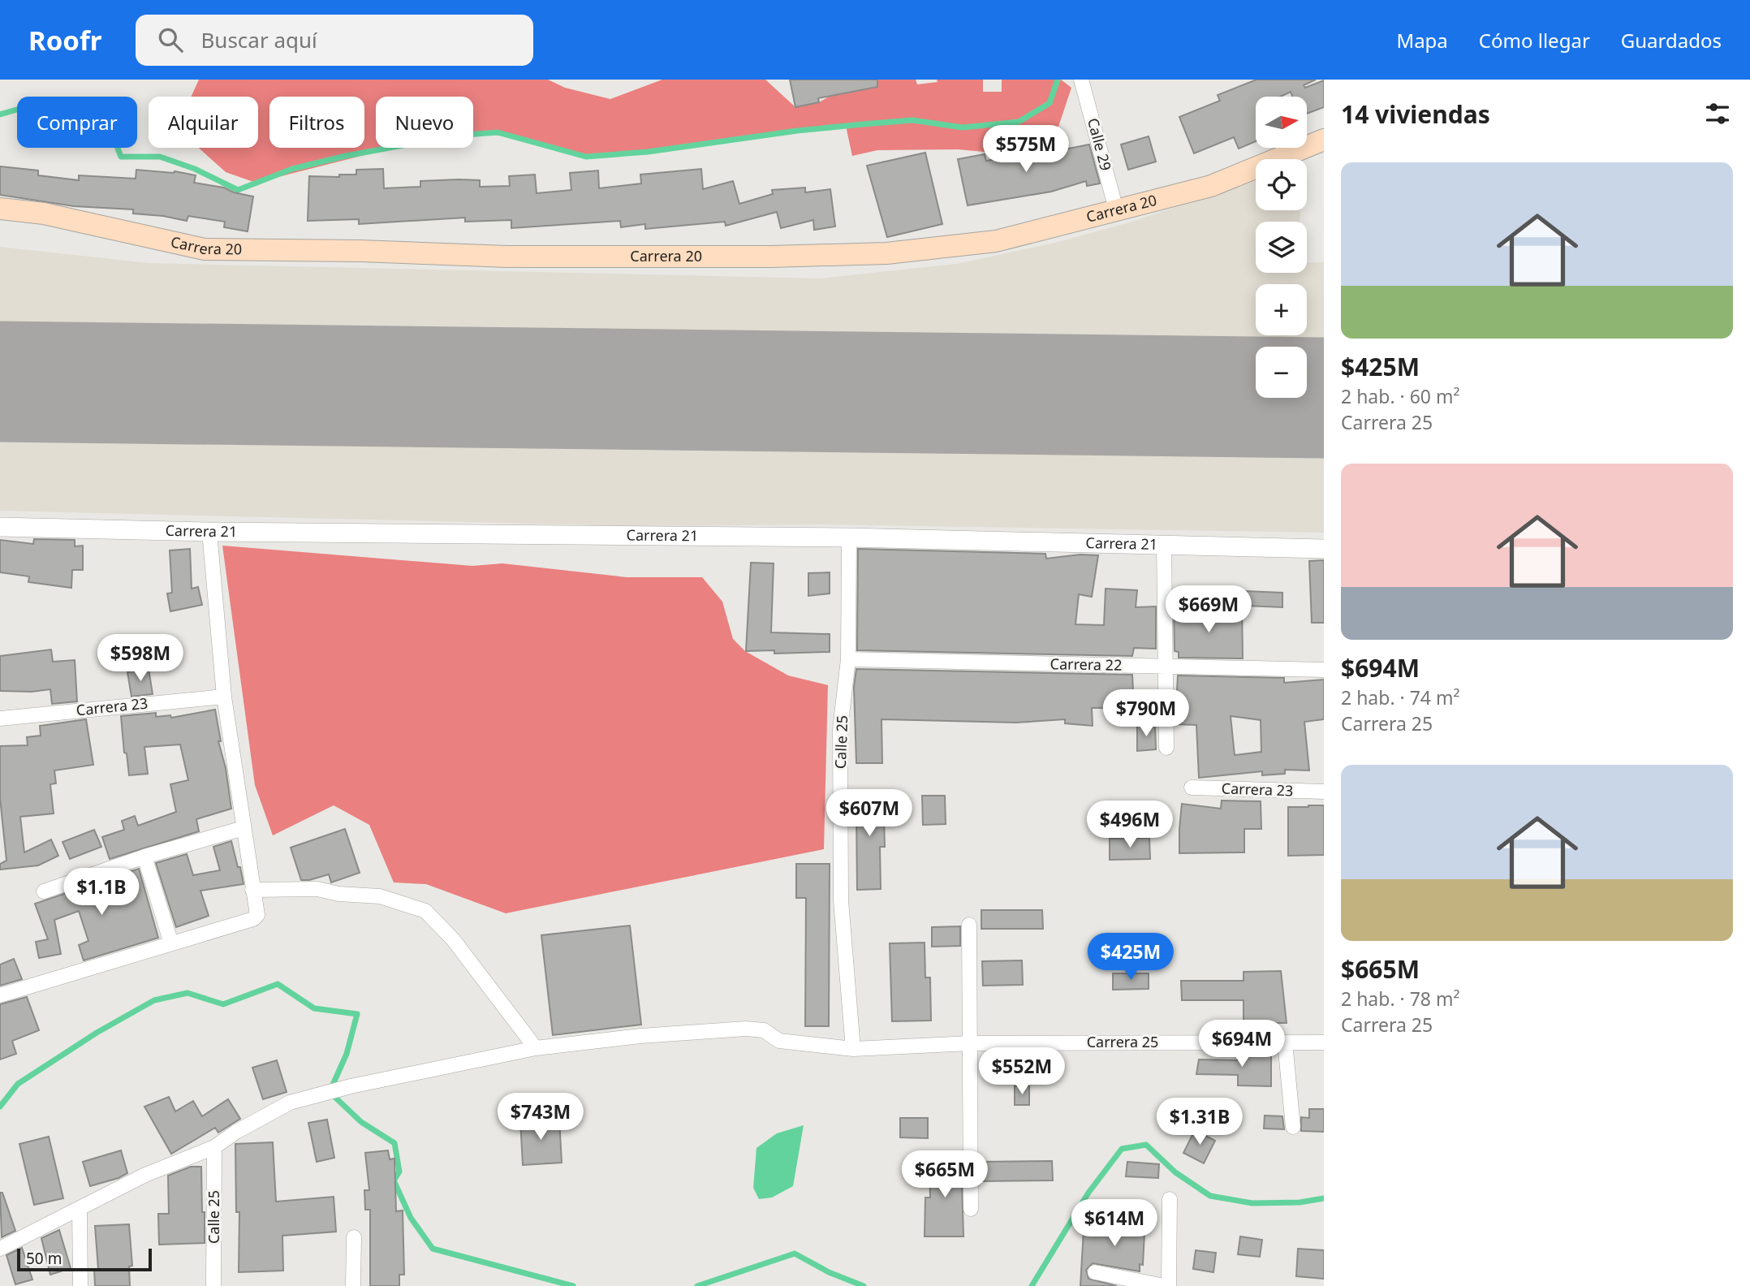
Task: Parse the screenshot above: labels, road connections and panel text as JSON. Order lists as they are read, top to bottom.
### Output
{
  "streets": {
    "main road": ["Carrera 20"],
    "street": [
      "Calle 29",
      "Carrera 21",
      "Carrera 22",
      "Carrera 23",
      "Calle 25",
      "Carrera 25"
    ]
  },
  "crossings": [
    ["Calle 29", "Carrera 20"],
    ["Carrera 21", "Calle 25"],
    ["Carrera 22", "Calle 25"],
    ["Calle 25", "Carrera 25"]
  ],
  "scale_bar": "50 m",
  "north": "right",
  "page": {
    "header": "Roofr",
    "search": "Buscar aquí",
    "nav": ["Mapa", "Cómo llegar", "Guardados"],
    "heading": "14 viviendas",
    "map_buttons": ["+", "−"],
    "chip": [
      "Comprar",
      "Alquilar",
      "Filtros",
      "Nuevo"
    ],
    "price": [
      "$575M",
      "$669M",
      "$598M",
      "$790M",
      "$607M",
      "$496M",
      "$1.1B",
      "$425M",
      "$694M",
      "$552M",
      "$743M",
      "$1.31B",
      "$665M",
      "$614M"
    ],
    "list": [
      {
        "name": "$425M",
        "note": "2 hab. · 60 m² · Carrera 25"
      },
      {
        "name": "$694M",
        "note": "2 hab. · 74 m² · Carrera 25"
      },
      {
        "name": "$665M",
        "note": "2 hab. · 78 m² · Carrera 25"
      }
    ],
    "scale": "50 m"
  }
}
